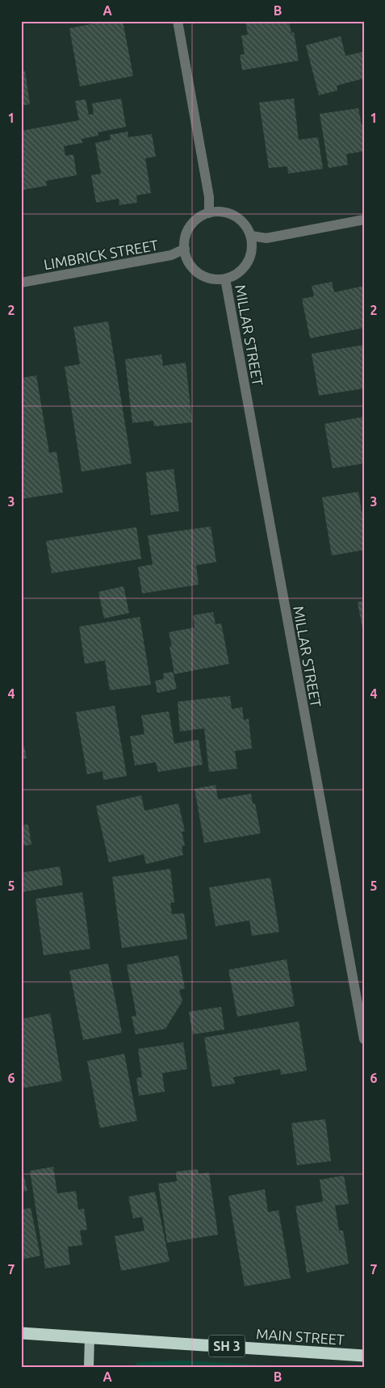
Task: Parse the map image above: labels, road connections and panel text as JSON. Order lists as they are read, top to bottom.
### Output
{
  "streets": {
    "highway": ["MAIN STREET", "SH 3"],
    "street": ["LIMBRICK STREET", "MILLAR STREET"]
  },
  "crossings": [
    ["LIMBRICK STREET", "MILLAR STREET"],
    ["MAIN STREET", "SH 3"]
  ],
  "grid": {
    "columns": ["A", "B"],
    "rows": [
      "1",
      "2",
      "3",
      "4",
      "5",
      "6",
      "7"
    ]
  }
}
